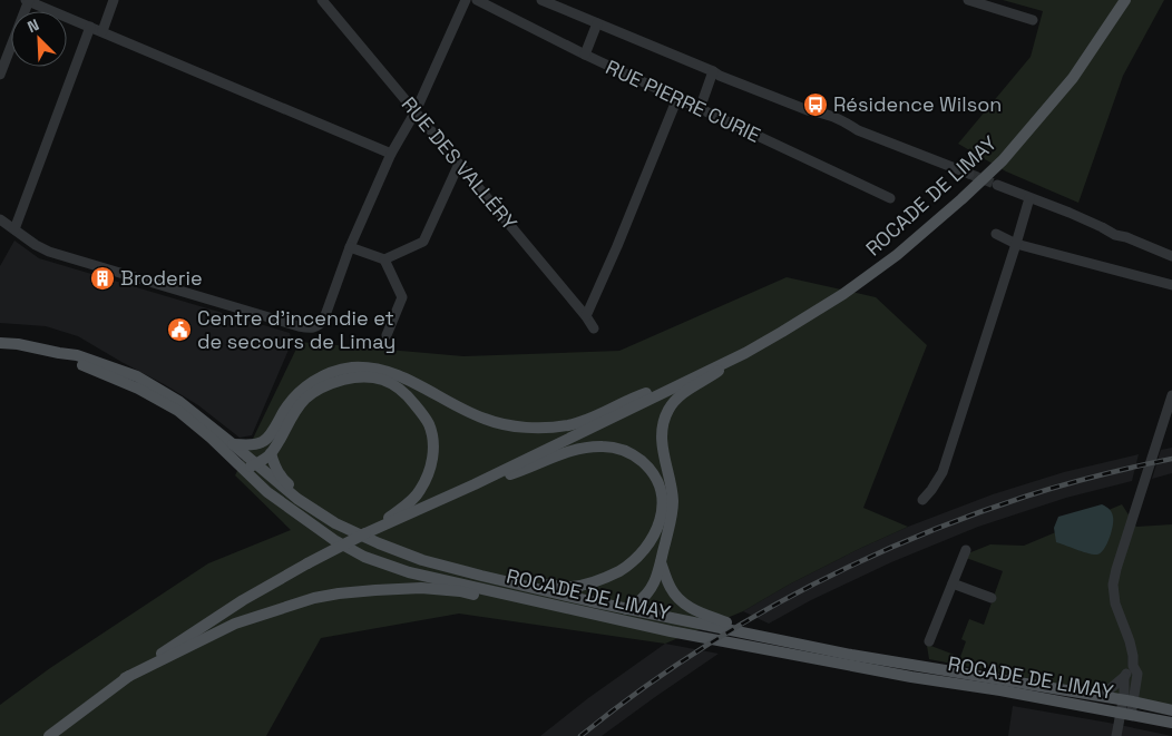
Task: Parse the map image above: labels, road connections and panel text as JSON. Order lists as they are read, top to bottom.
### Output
{
  "streets": {
    "main road": ["ROCADE DE LIMAY"],
    "street": ["RUE PIERRE CURIE", "RUE DES VALLÉRY"]
  },
  "places": {
    "bus stop": ["Résidence Wilson"],
    "building": ["Broderie"],
    "public building": ["Centre d'incendie et de secours de Limay"]
  },
  "north": "top left"
}
